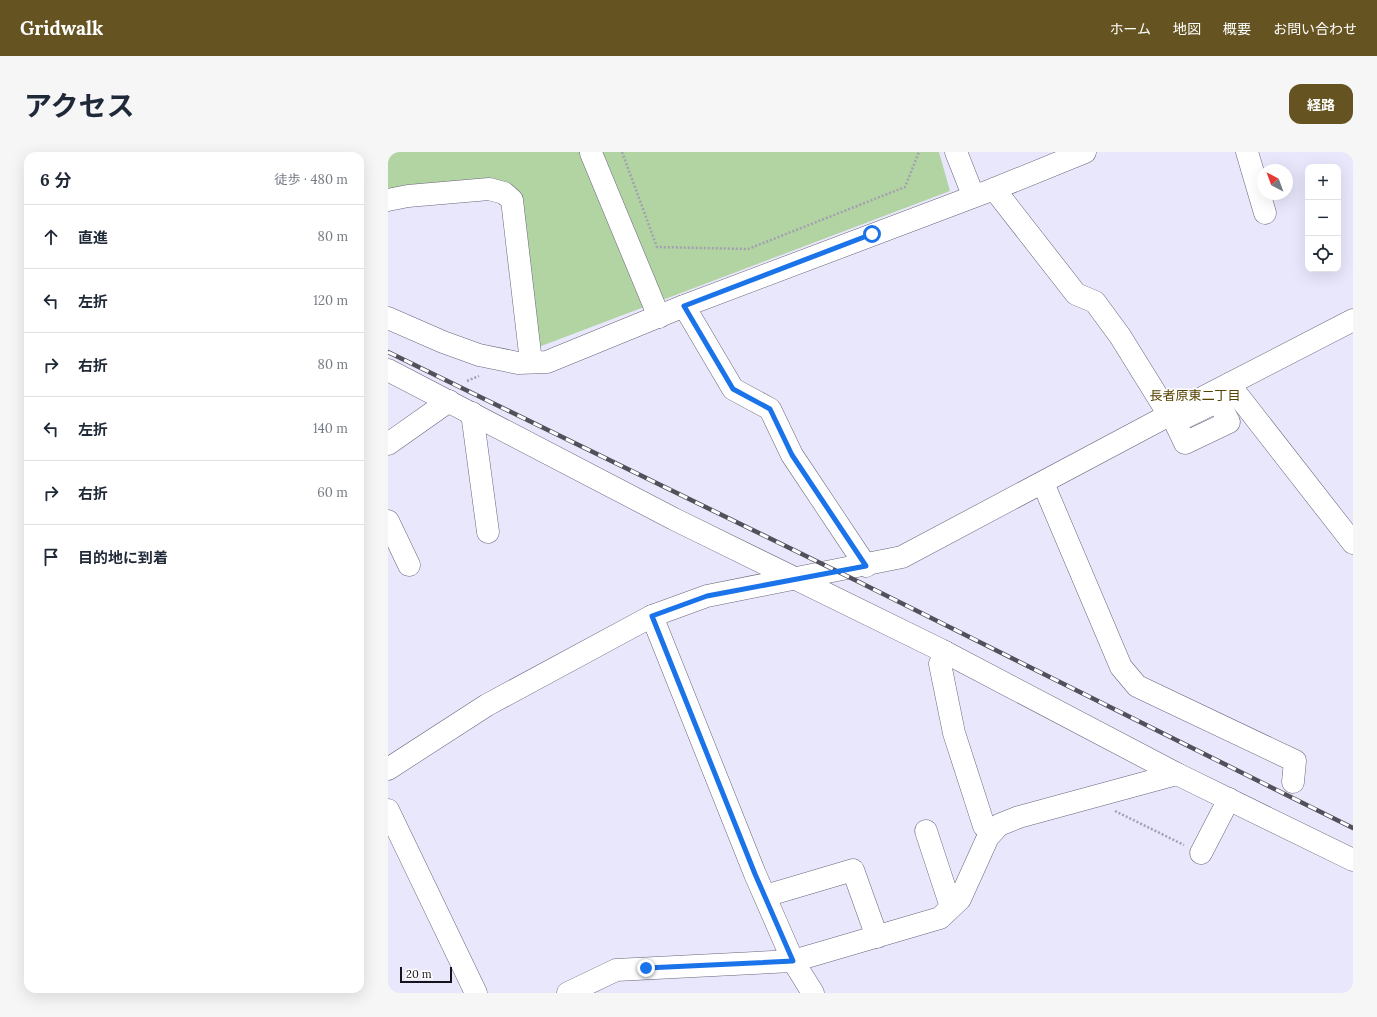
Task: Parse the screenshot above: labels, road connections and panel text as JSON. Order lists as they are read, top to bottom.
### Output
{
  "districts": ["長者原東二丁目"],
  "scale_bar": "20 m",
  "north": "top left",
  "page": {
    "header": "Gridwalk",
    "nav": [
      "ホーム",
      "地図",
      "概要",
      "お問い合わせ"
    ],
    "title": "アクセス",
    "buttons": "経路",
    "heading": ["6 分", "徒歩 · 480 m"],
    "map_buttons": ["+", "−"],
    "list": [
      ["直進", "80 m"],
      ["左折", "120 m"],
      ["右折", "80 m"],
      ["左折", "140 m"],
      ["右折", "60 m"],
      "目的地に到着"
    ],
    "scale": "20 m"
  }
}
